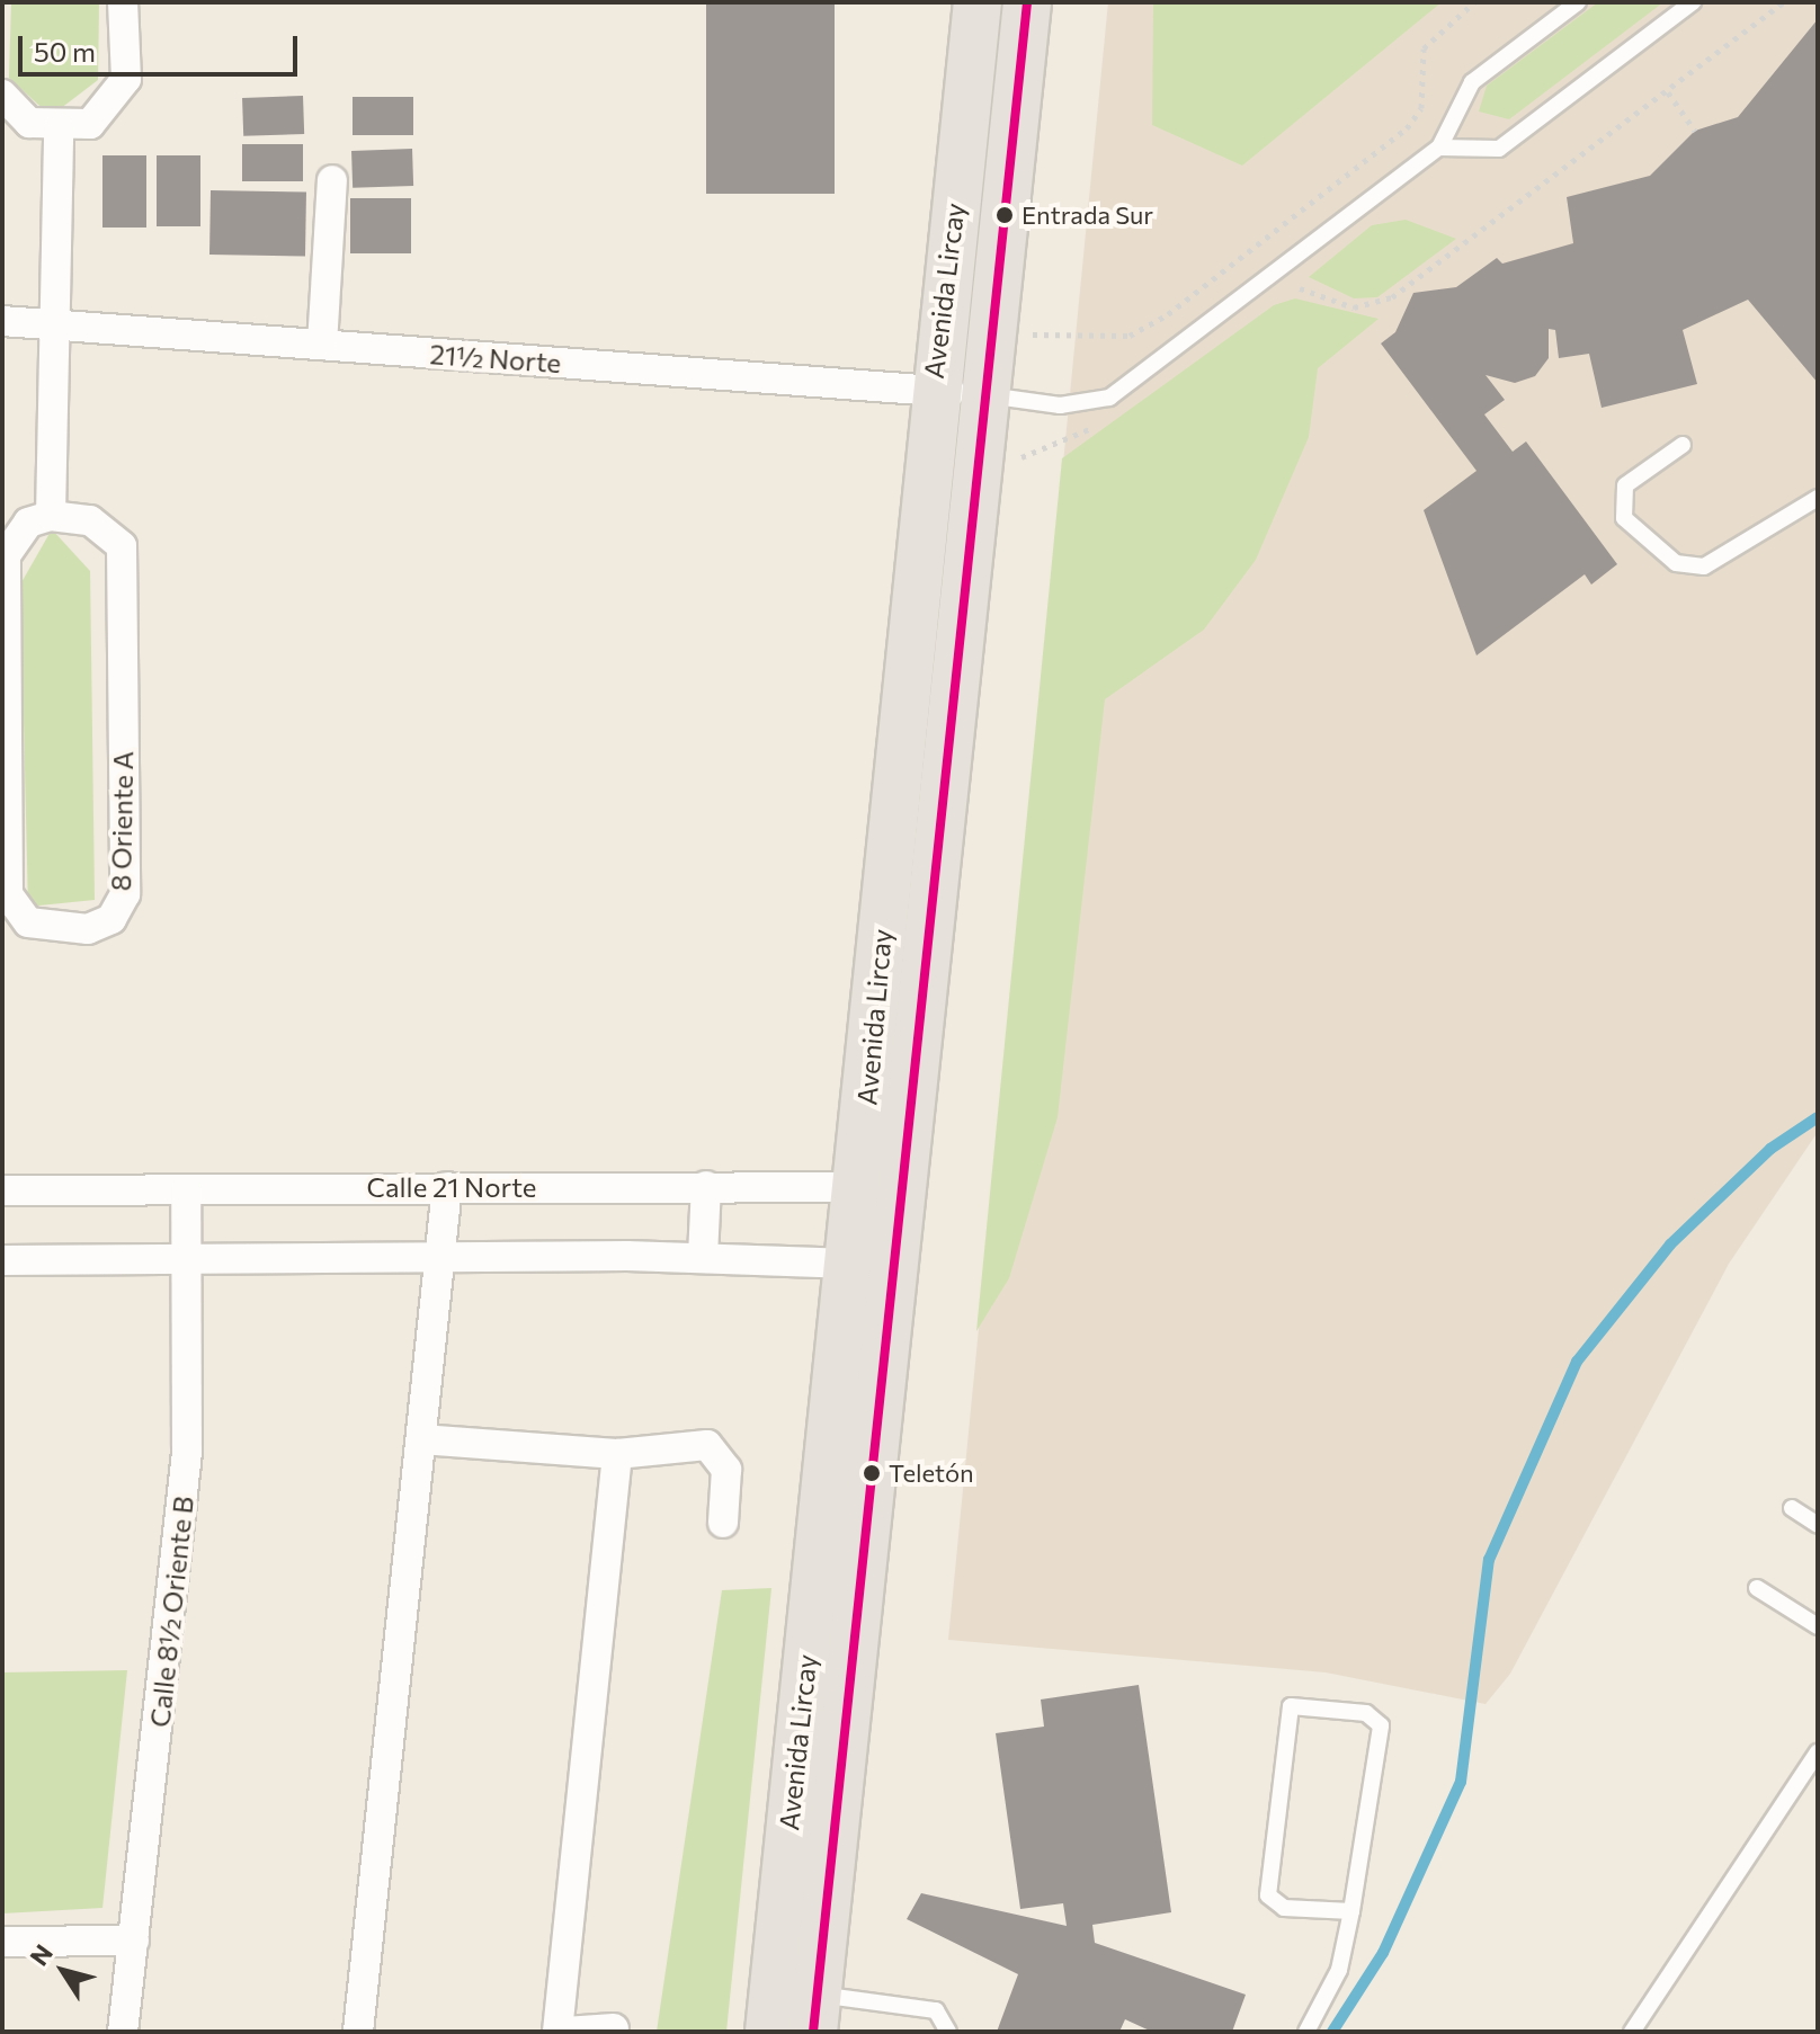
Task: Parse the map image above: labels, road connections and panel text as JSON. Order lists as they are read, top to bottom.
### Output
{
  "streets": {
    "main road": ["Avenida Lircay"],
    "street": [
      "21½ Norte",
      "8 Oriente A",
      "Calle 21 Norte",
      "Calle 8½ Oriente B"
    ]
  },
  "crossings": [
    ["Avenida Lircay", "21½ Norte"],
    ["Avenida Lircay", "Calle 21 Norte"],
    ["Calle 21 Norte", "Calle 8½ Oriente B"]
  ],
  "places": ["Entrada Sur", "Teletón"],
  "scale_bar": "50 m",
  "north": "top left"
}
